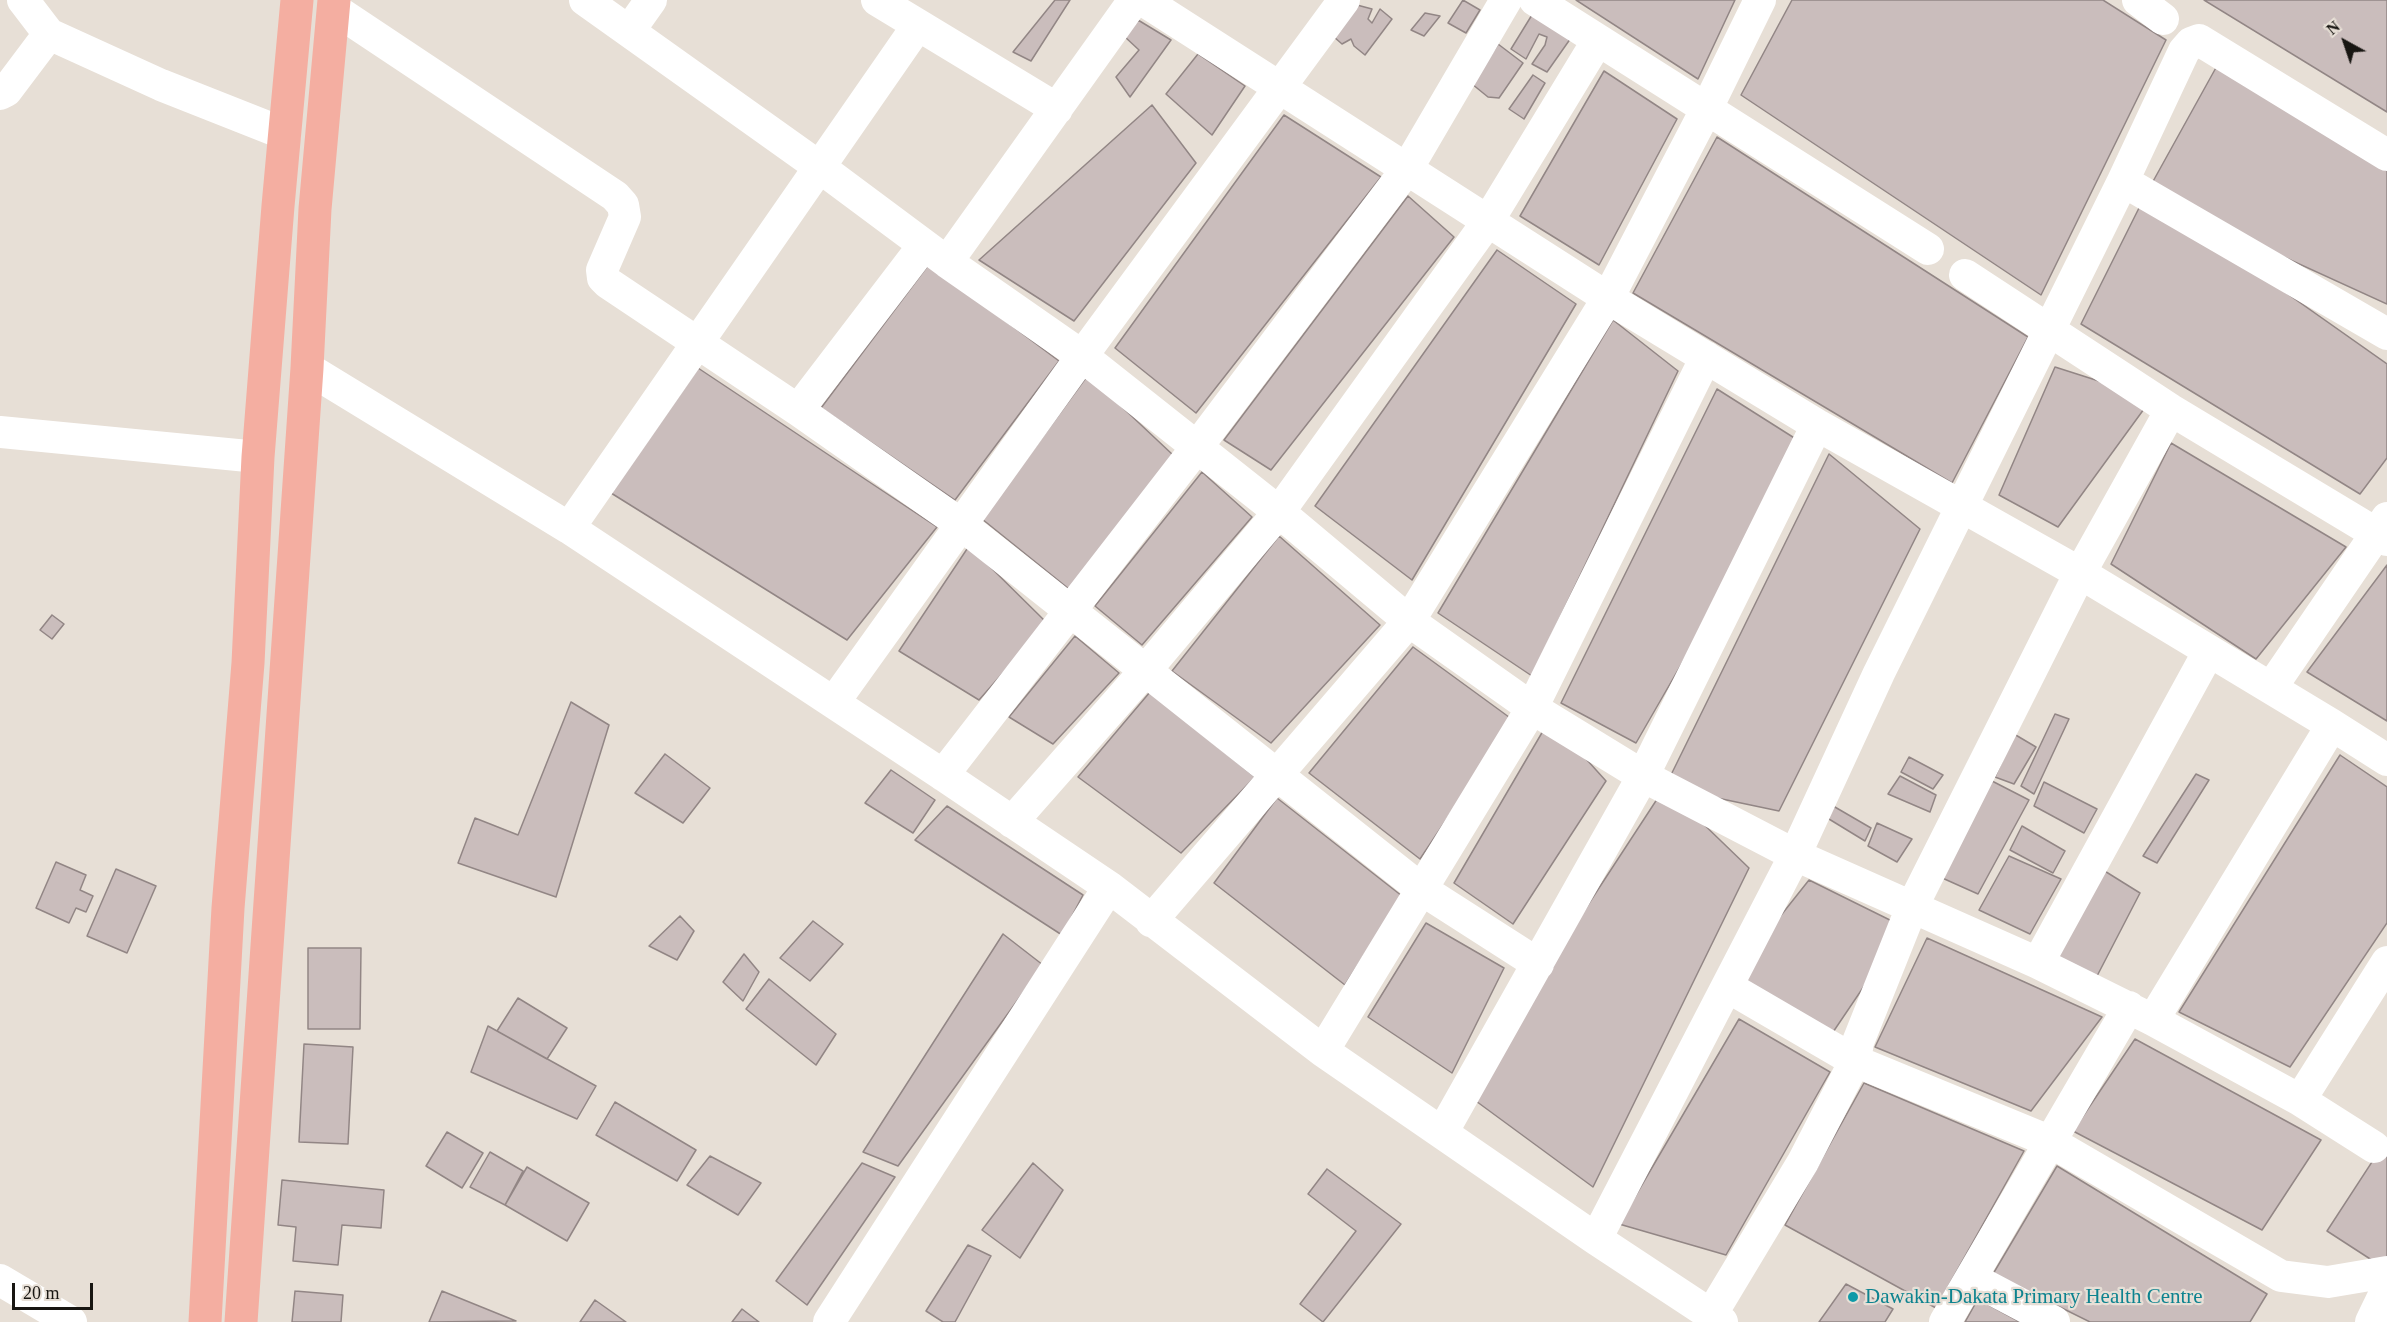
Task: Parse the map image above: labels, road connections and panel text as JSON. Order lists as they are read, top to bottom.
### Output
{
  "places": ["Dawakin-Dakata Primary Health Centre"],
  "scale_bar": "20 m",
  "north": "top left"
}
